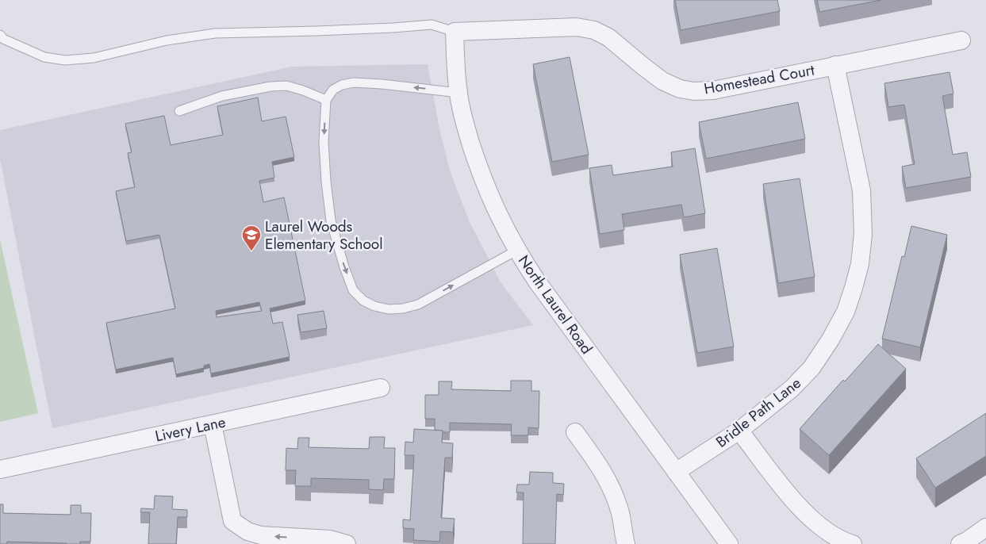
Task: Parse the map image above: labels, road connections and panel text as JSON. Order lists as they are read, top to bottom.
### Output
{
  "streets": {
    "street": [
      "Homestead Court",
      "North Laurel Road",
      "Bridle Path Lane",
      "Livery Lane"
    ]
  },
  "crossings": [
    ["Homestead Court", "North Laurel Road"],
    ["Homestead Court", "Bridle Path Lane"],
    ["North Laurel Road", "Bridle Path Lane"]
  ],
  "places": {
    "school or university": ["Laurel Woods Elementary School"]
  }
}
